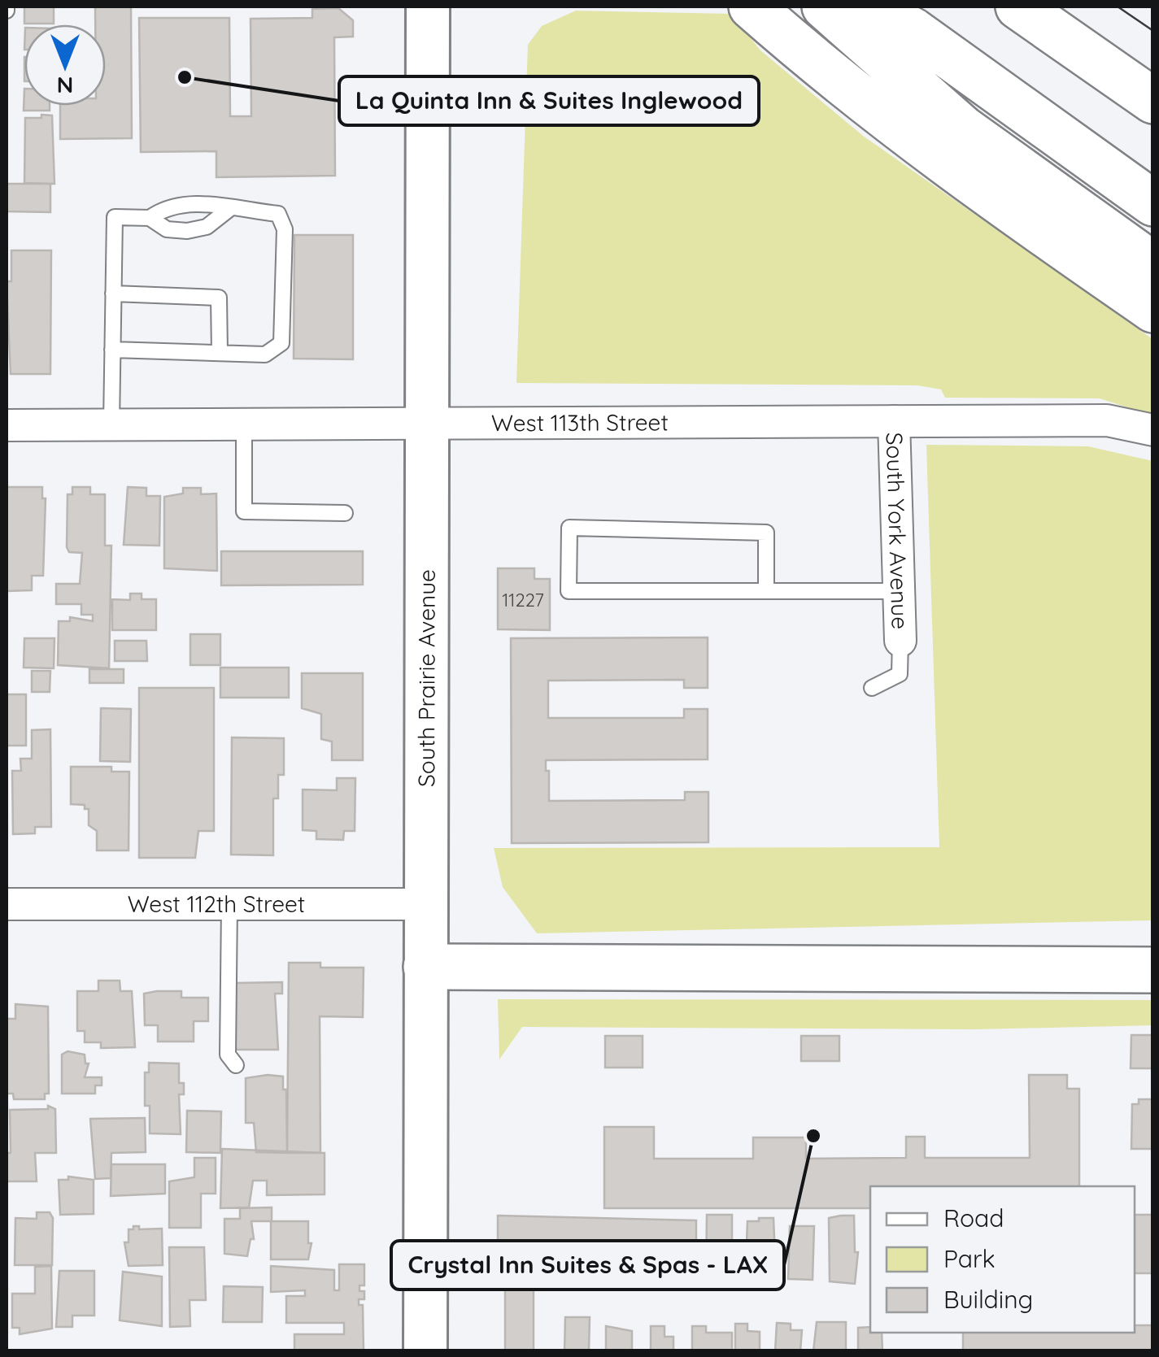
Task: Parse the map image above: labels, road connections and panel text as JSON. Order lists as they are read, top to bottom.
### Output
{
  "streets": {
    "main road": ["South Prairie Avenue"],
    "street": ["West 113th Street", "South York Avenue", "West 112th Street"]
  },
  "crossings": [
    ["West 113th Street", "South York Avenue"],
    ["West 113th Street", "South Prairie Avenue"],
    ["South Prairie Avenue", "West 112th Street"]
  ],
  "places": ["La Quinta Inn & Suites Inglewood", "Crystal Inn Suites & Spas - LAX"],
  "house_numbers": ["11227"],
  "legend": ["Road", "Park", "Building"],
  "north": "bottom"
}
